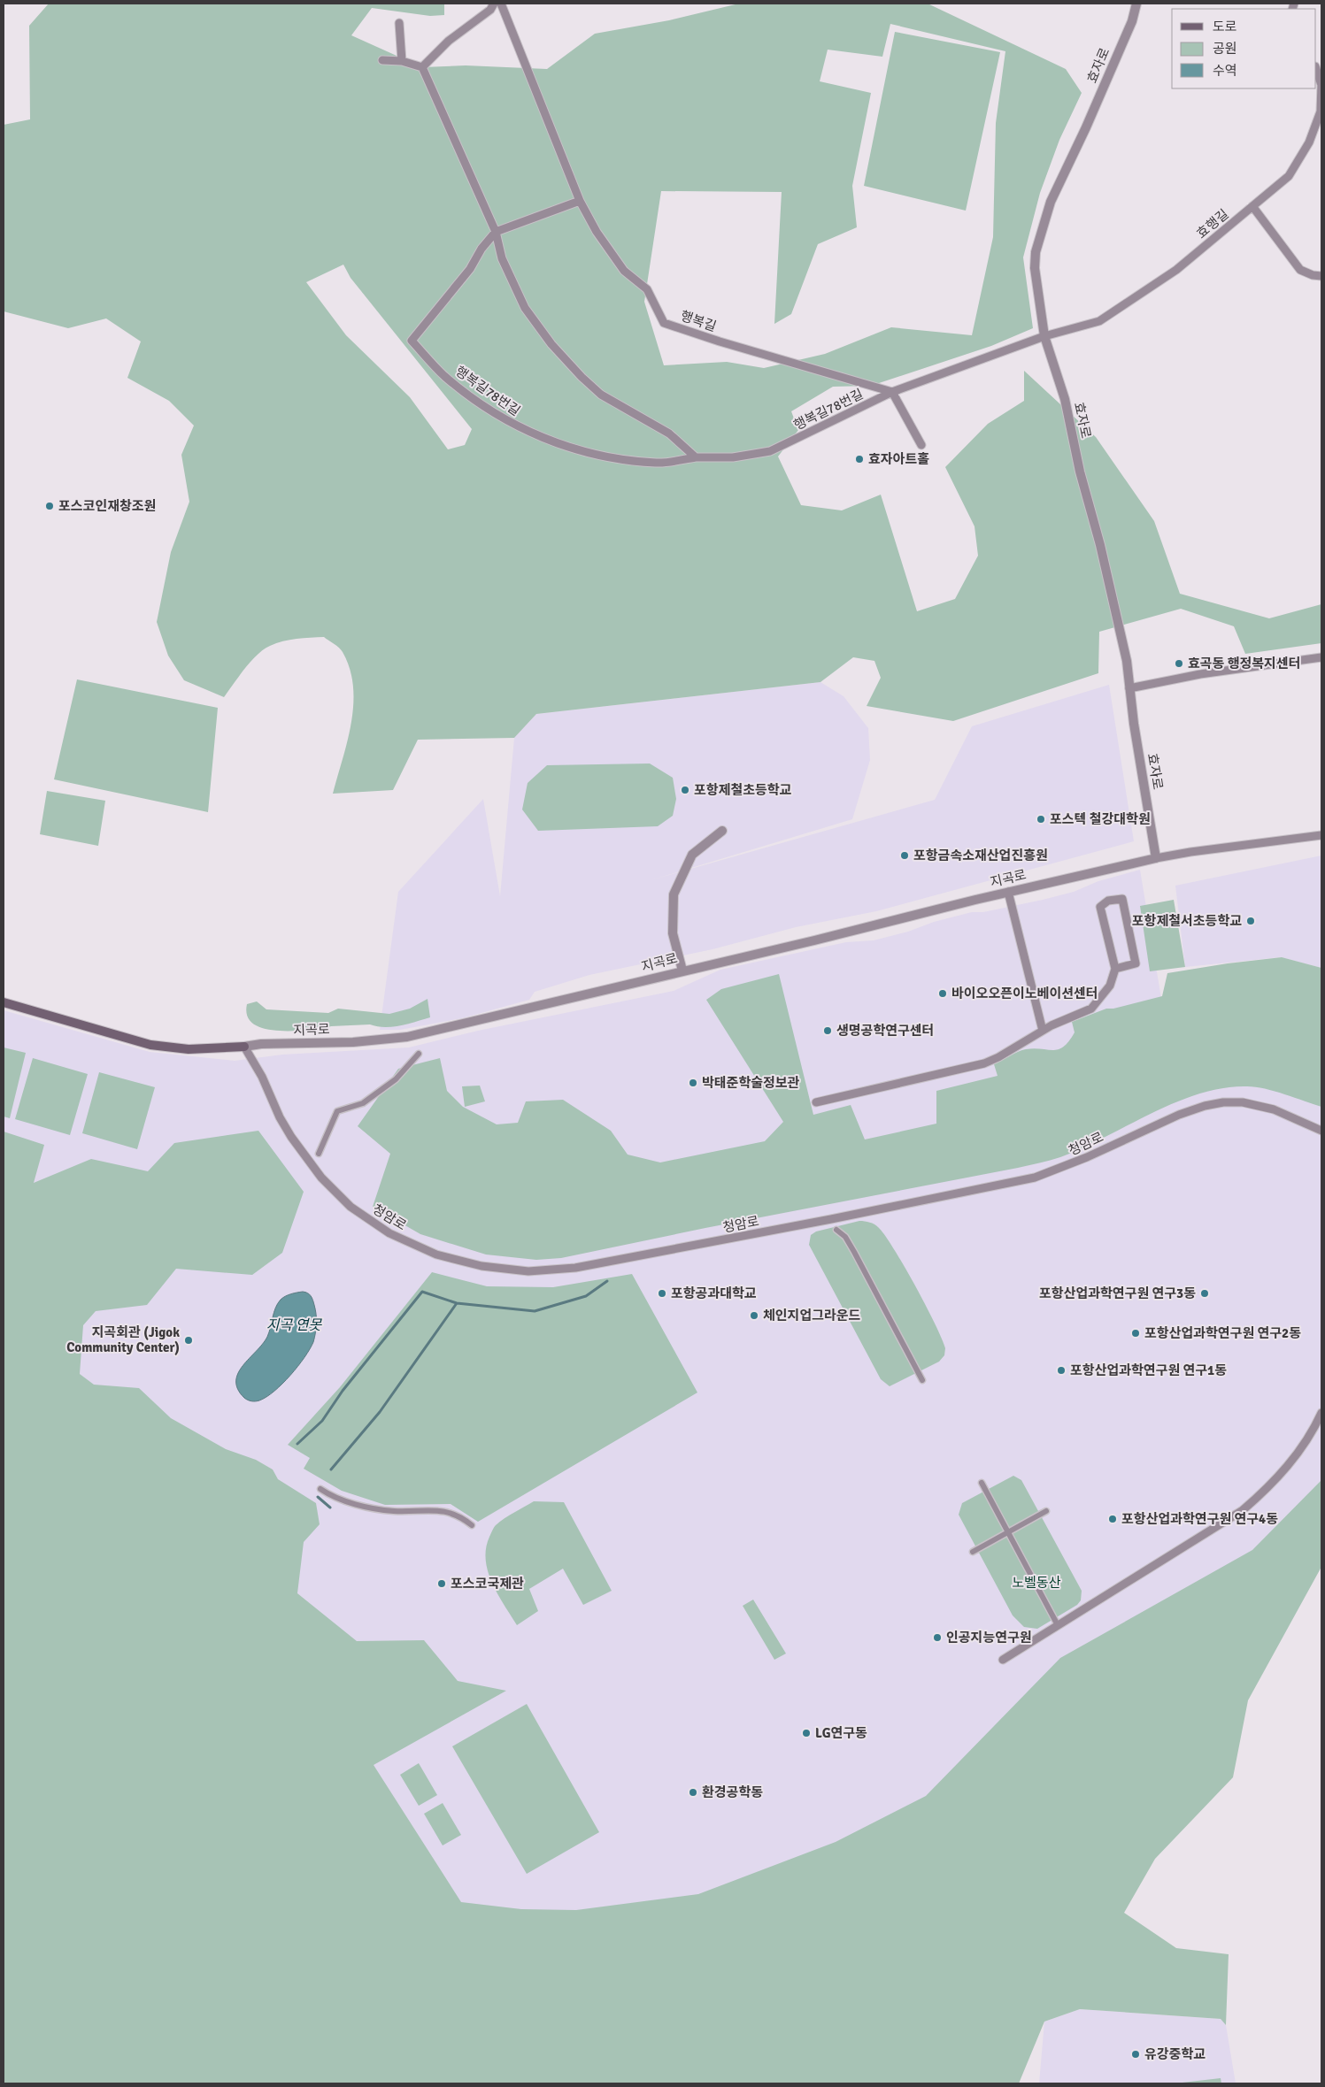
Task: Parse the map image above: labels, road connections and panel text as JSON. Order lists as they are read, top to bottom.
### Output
{
  "streets": {
    "main road": ["지곡로"],
    "street": [
      "효자로",
      "효행길",
      "행복길",
      "행복길78번길",
      "청암로"
    ]
  },
  "crossings": [
    ["효자로", "효행길"],
    ["효자로", "지곡로"],
    ["행복길", "행복길78번길"],
    ["지곡로", "청암로"]
  ],
  "water": ["지곡 연못"],
  "parks": ["노벨동산"],
  "places": [
    "효자아트홀",
    "포스코인재창조원",
    "효곡동 행정복지센터",
    "포항제철초등학교",
    "포스텍 철강대학원",
    "포항금속소재산업진흥원",
    "포항제철서초등학교",
    "바이오오픈이노베이션센터",
    "생명공학연구센터",
    "박태준학술정보관",
    "포항공과대학교",
    "포항산업과학연구원 연구3동",
    "체인지업그라운드",
    "포항산업과학연구원 연구2동",
    "지곡회관 (Jigok Community Center)",
    "포항산업과학연구원 연구1동",
    "포항산업과학연구원 연구4동",
    "포스코국제관",
    "인공지능연구원",
    "LG연구동",
    "환경공학동",
    "유강중학교"
  ],
  "legend": ["도로", "공원", "수역"]
}
